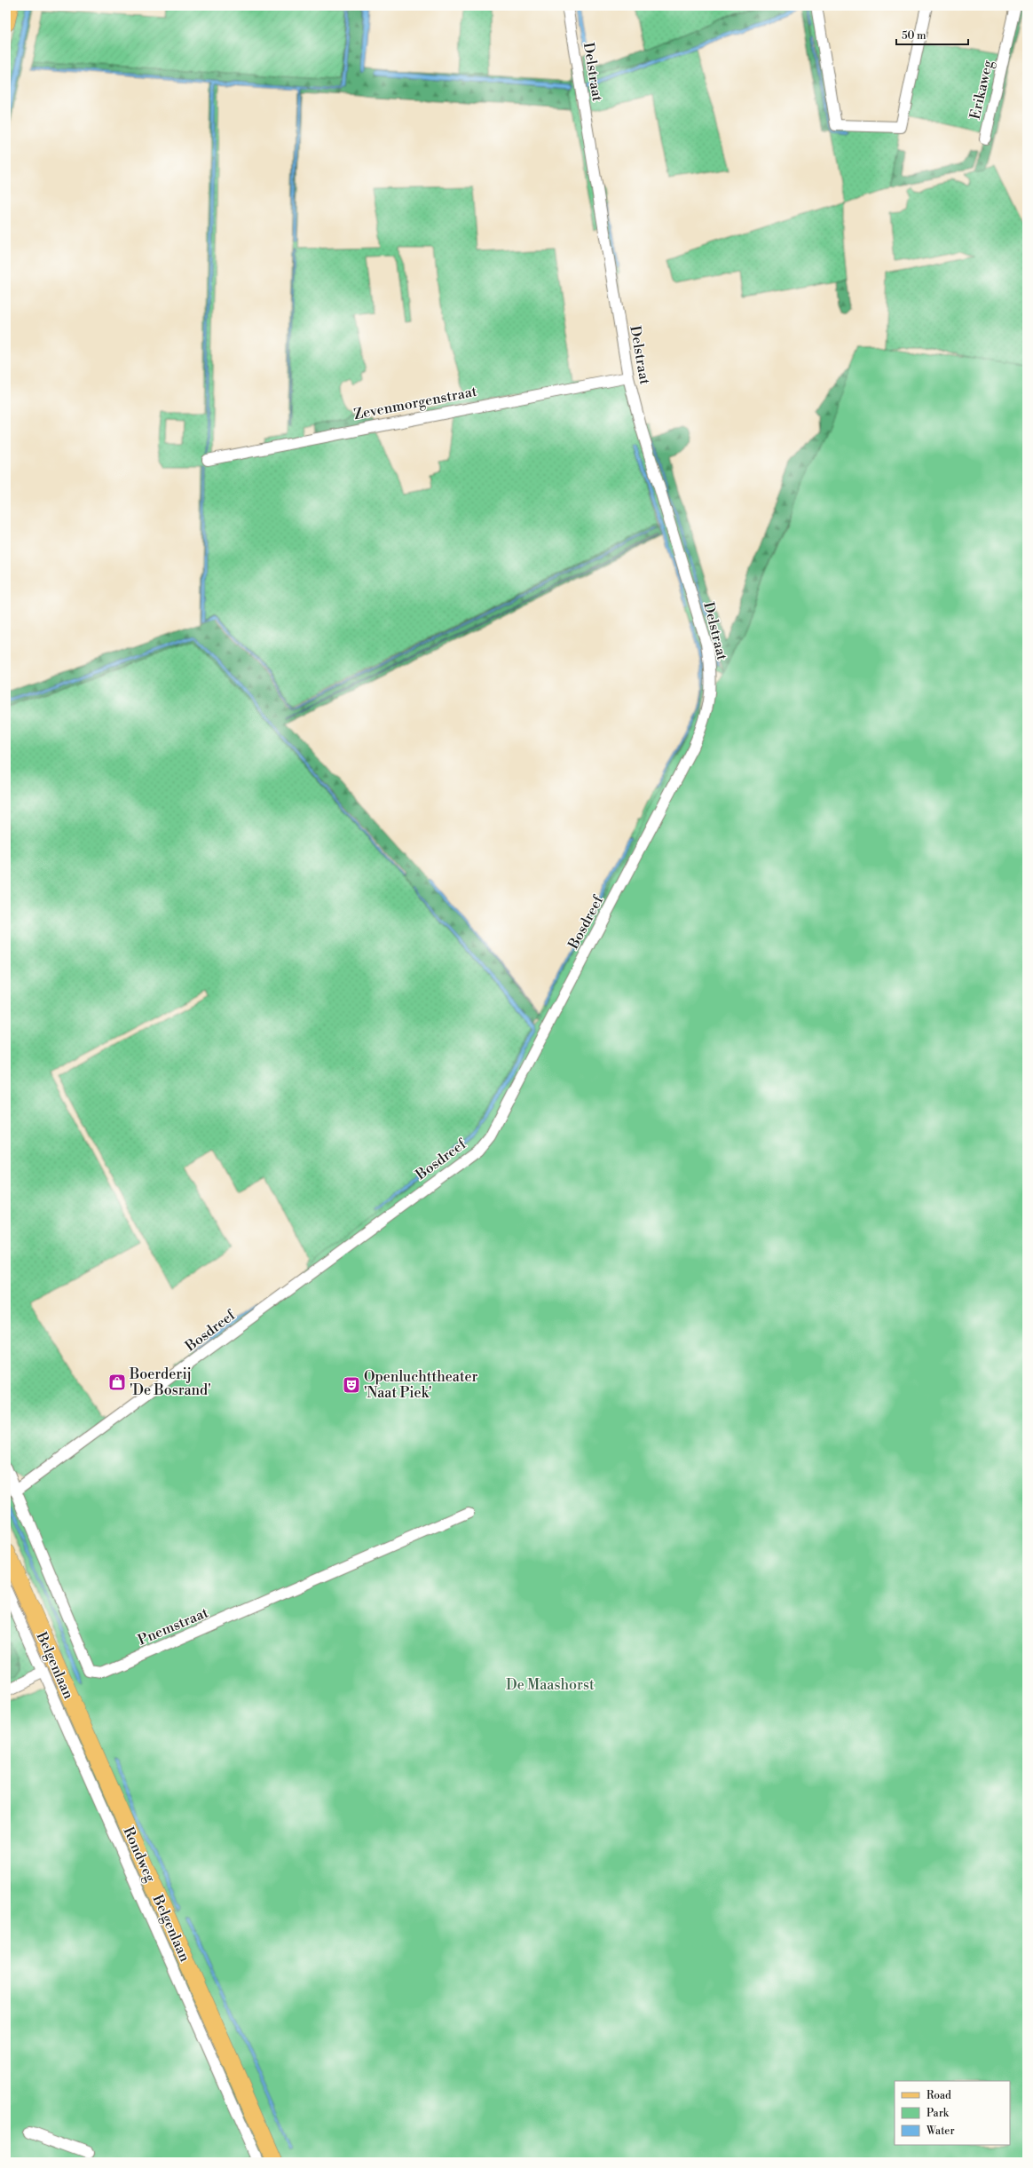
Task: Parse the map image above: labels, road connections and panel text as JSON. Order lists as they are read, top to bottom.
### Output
{
  "streets": {
    "main road": ["Rondweg"],
    "street": [
      "Delstraat",
      "Erikaweg",
      "Zevenmorgenstraat",
      "Bosdreef",
      "Pnemstraat",
      "Belgenlaan"
    ]
  },
  "crossings": [
    ["Delstraat", "Zevenmorgenstraat"],
    ["Delstraat", "Bosdreef"],
    ["Bosdreef", "Pnemstraat"],
    ["Belgenlaan", "Rondweg"]
  ],
  "parks": ["De Maashorst"],
  "places": {
    "shop": ["Boerderij 'De Bosrand'"],
    "theatre": ["Openluchttheater 'Naat Piek'"]
  },
  "legend": ["Road", "Park", "Water"],
  "scale_bar": "50 m"
}
